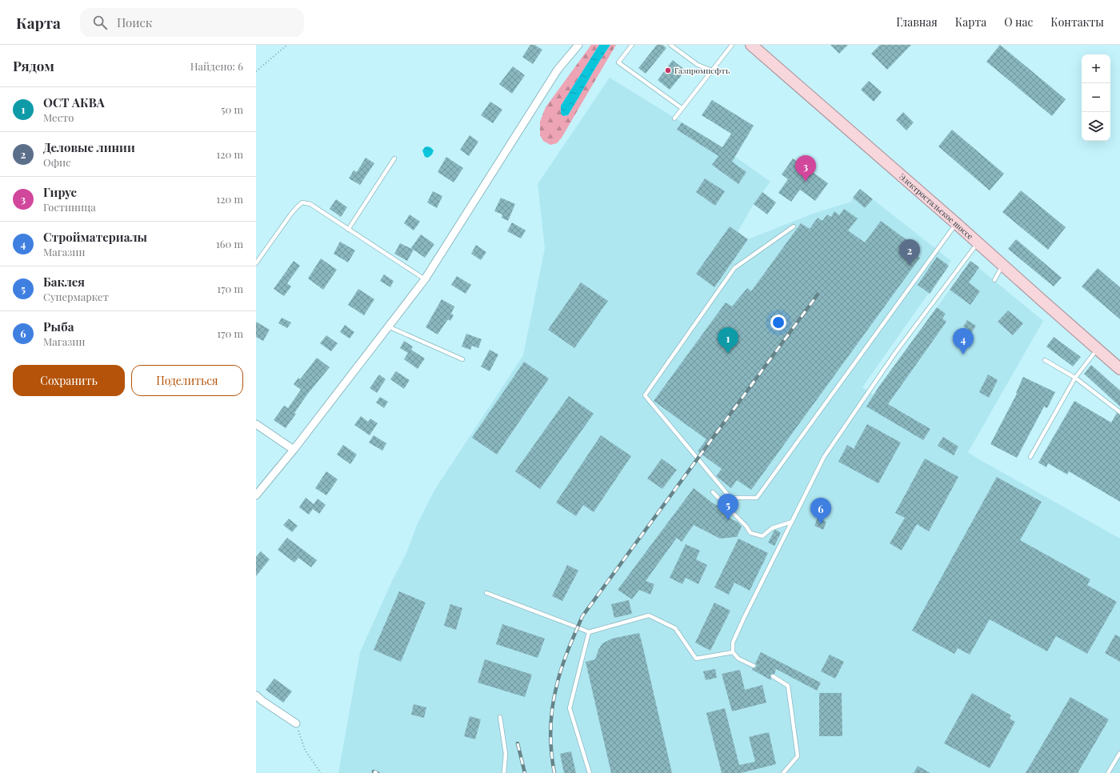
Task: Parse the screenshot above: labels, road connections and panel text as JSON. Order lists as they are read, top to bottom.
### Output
{
  "streets": {
    "main road": ["Электростальское шоссе"]
  },
  "places": ["Газпромнефть"],
  "page": {
    "header": "Карта",
    "search": "Поиск",
    "nav": [
      "Главная",
      "Карта",
      "О нас",
      "Контакты"
    ],
    "heading": ["Рядом", "Найдено: 6"],
    "map_buttons": ["+", "−"],
    "list": [
      {
        "mark": "1",
        "name": "ОСТ АКВА",
        "note": "Место",
        "value": "50 m"
      },
      {
        "mark": "2",
        "name": "Деловые линии",
        "note": "Офис",
        "value": "120 m"
      },
      {
        "mark": "3",
        "name": "Гирус",
        "note": "Гостиница",
        "value": "120 m"
      },
      {
        "mark": "4",
        "name": "Стройматериалы",
        "note": "Магазин",
        "value": "160 m"
      },
      {
        "mark": "5",
        "name": "Баклея",
        "note": "Супермаркет",
        "value": "170 m"
      },
      {
        "mark": "6",
        "name": "Рыба",
        "note": "Магазин",
        "value": "170 m"
      }
    ],
    "pins": [
      "3",
      "2",
      "1",
      "4",
      "5",
      "6"
    ],
    "buttons": ["Сохранить", "Поделиться"]
  }
}
